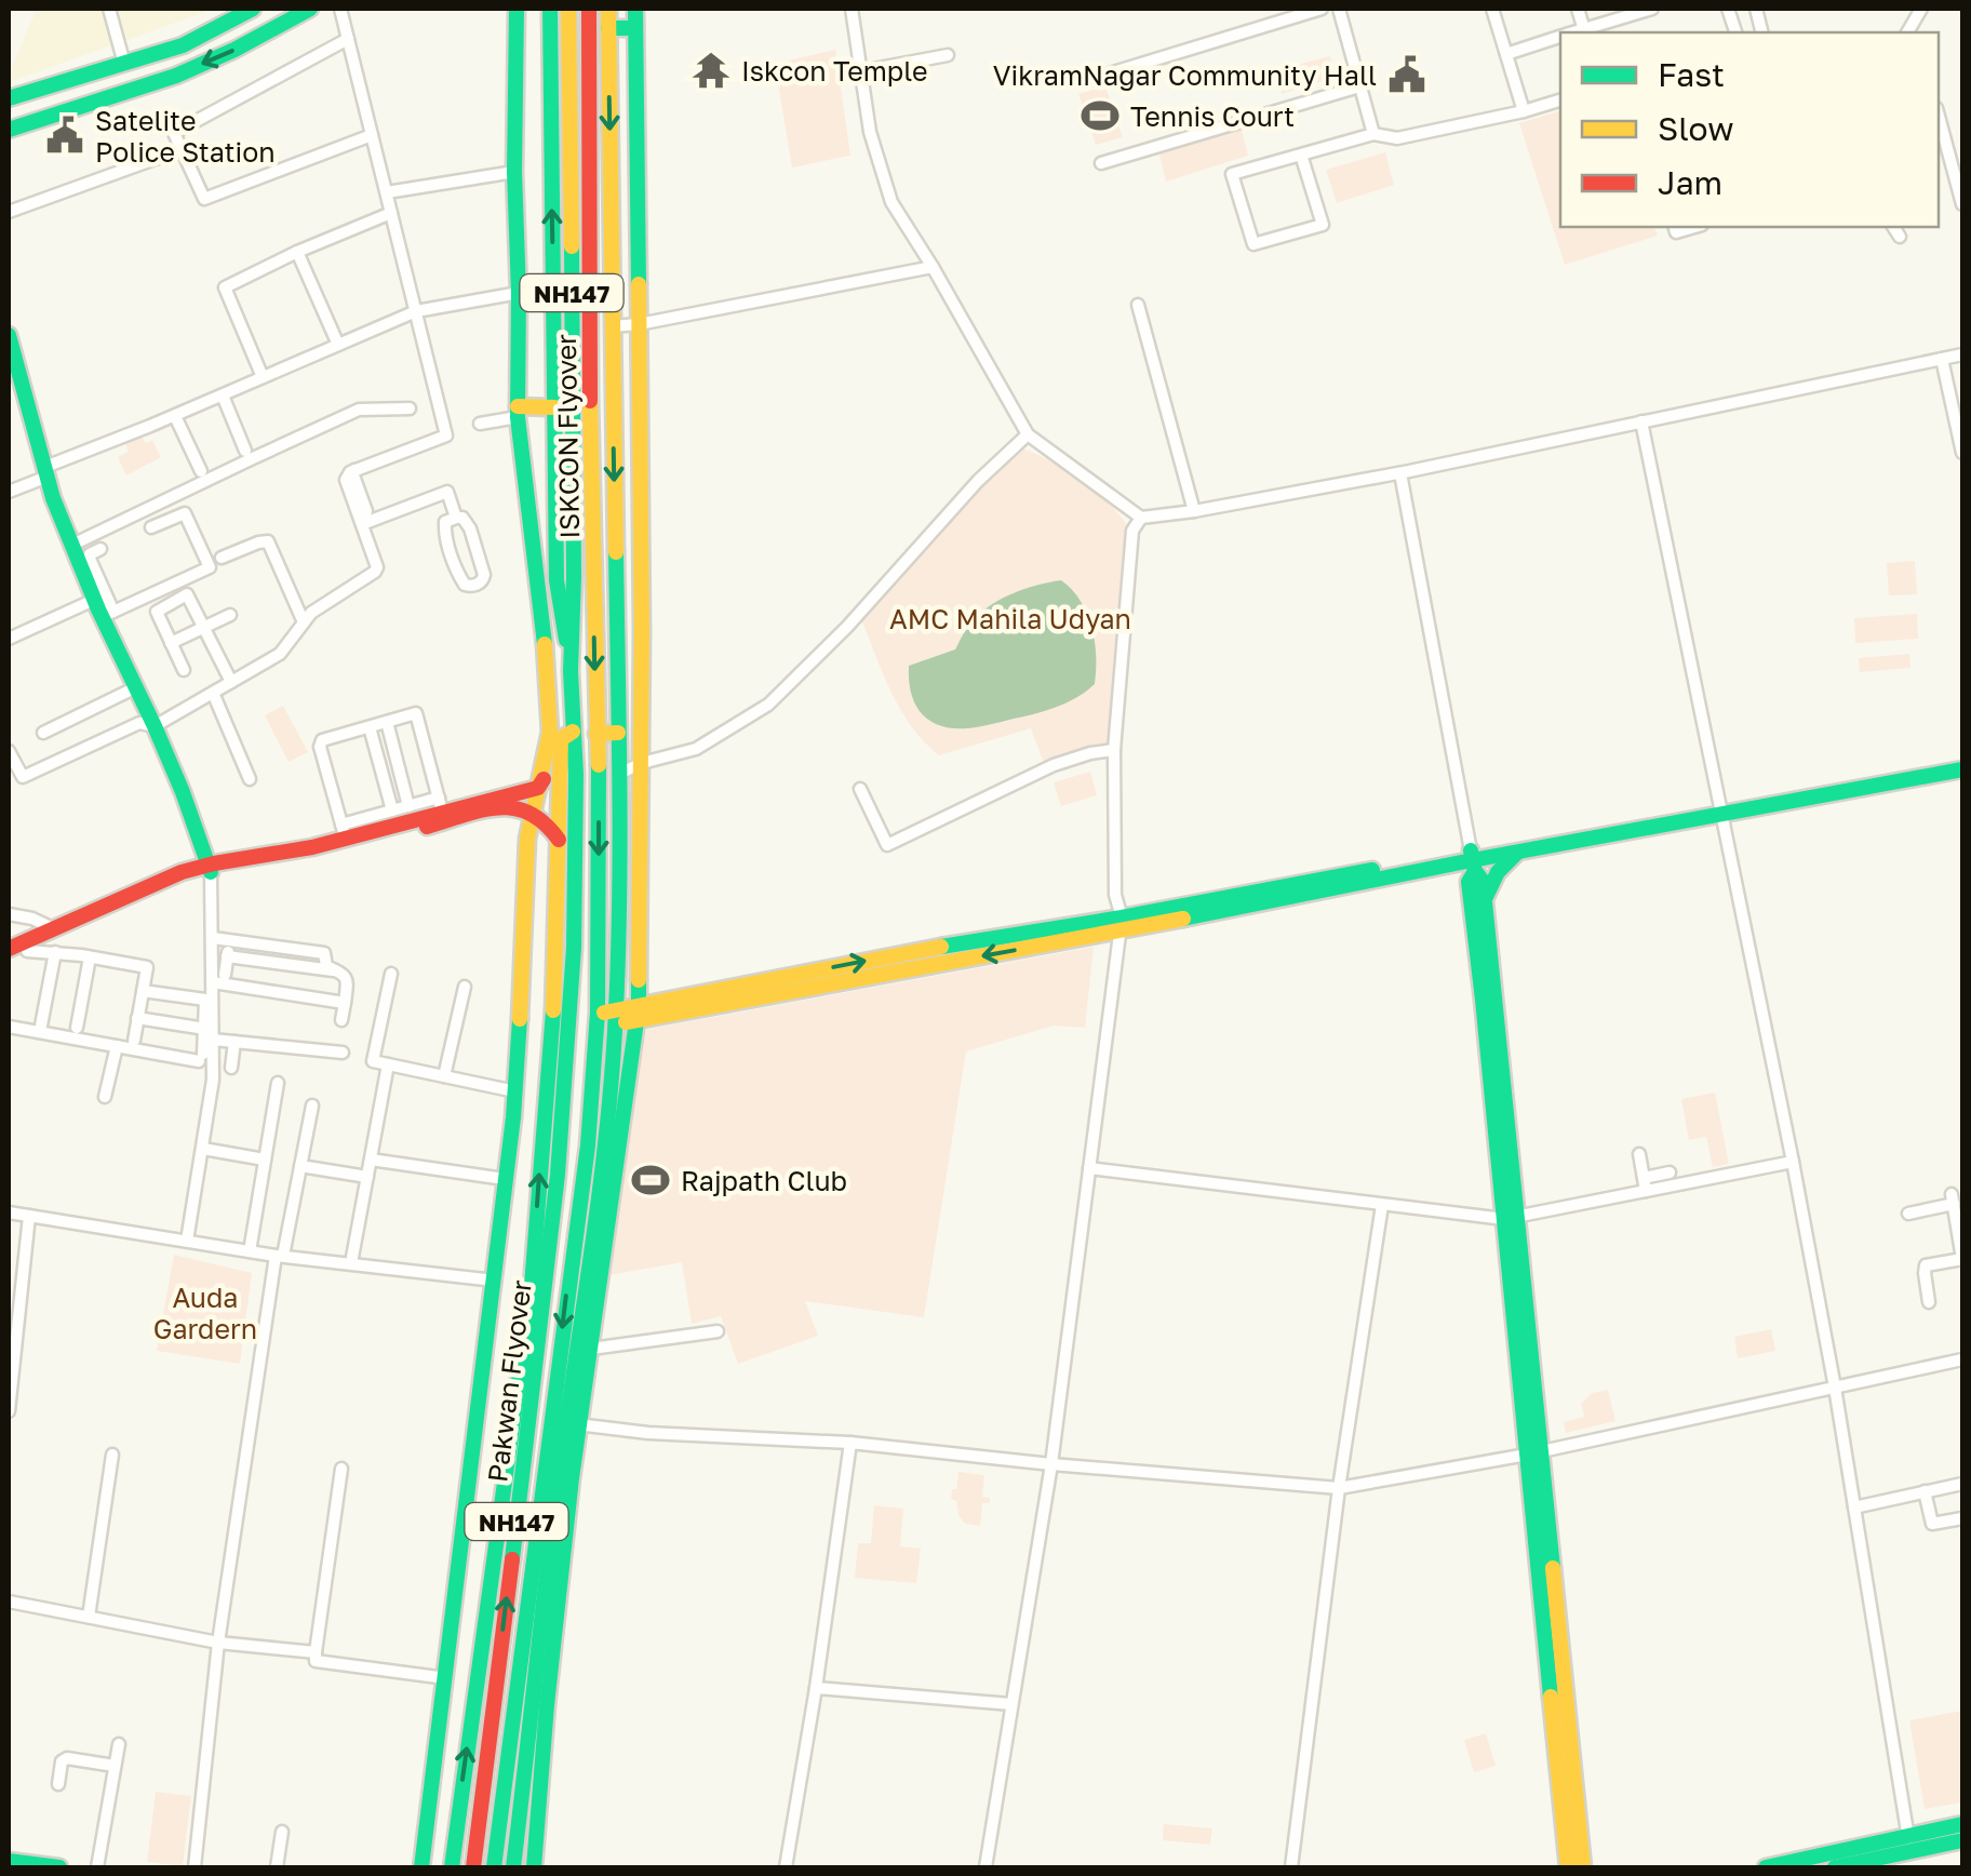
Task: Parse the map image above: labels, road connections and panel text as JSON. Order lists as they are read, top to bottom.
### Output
{
  "streets": {
    "main road": ["NH147", "ISKCON Flyover", "Pakwan Flyover"]
  },
  "crossings": [
    ["NH147", "ISKCON Flyover"],
    ["NH147", "Pakwan Flyover"]
  ],
  "parks": ["AMC Mahila Udyan", "Auda Gardern"],
  "places": {
    "temple": ["Iskcon Temple"],
    "public building": ["VikramNagar Community Hall", "Satelite Police Station"],
    "sports": ["Tennis Court", "Rajpath Club"]
  },
  "legend": ["Fast", "Slow", "Jam"]
}
